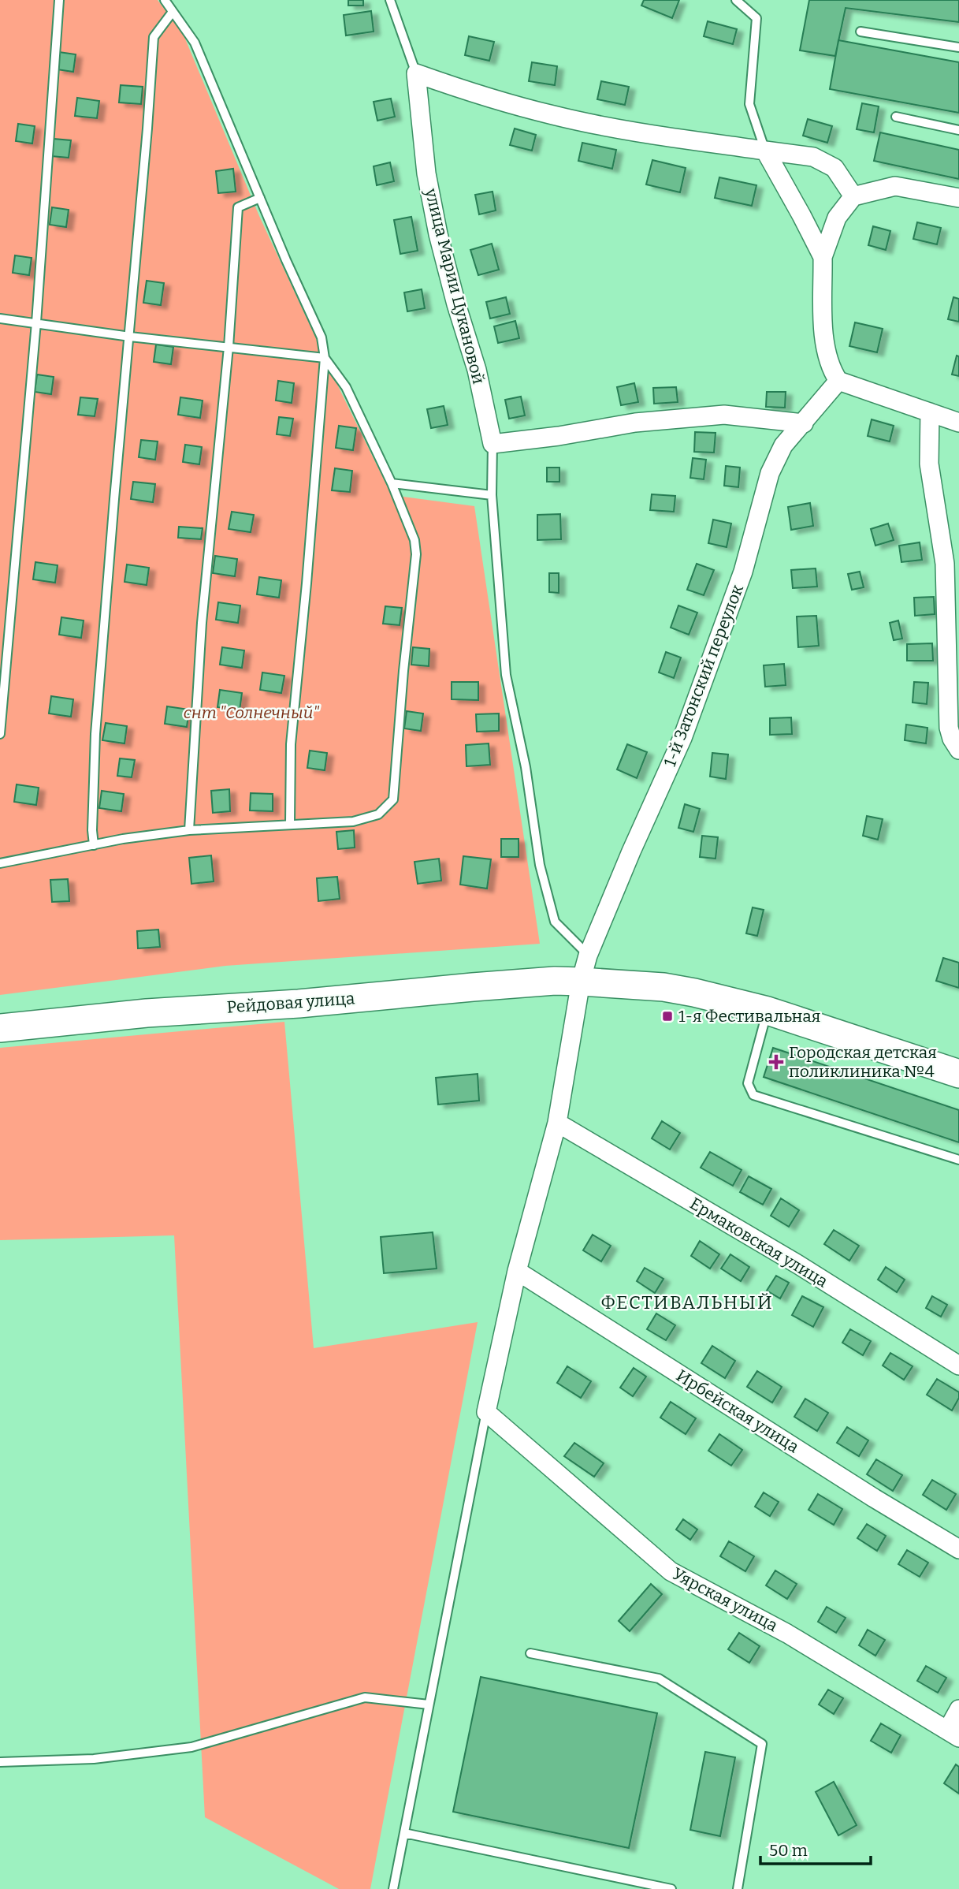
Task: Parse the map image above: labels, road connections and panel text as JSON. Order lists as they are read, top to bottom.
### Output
{
  "streets": {
    "main road": ["Рейдовая улица"],
    "street": [
      "улица Марии Цукановой",
      "1-й Затонский переулок",
      "Ермаковская улица",
      "Ирбейская улица",
      "Уярская улица"
    ]
  },
  "districts": ["ФЕСТИВАЛЬНЫЙ"],
  "parks": ["снт \"Солнечный\""],
  "places": {
    "transit": ["1-я Фестивальная"],
    "health": ["Городская детская поликлиника №4"]
  },
  "scale_bar": "50 m"
}
